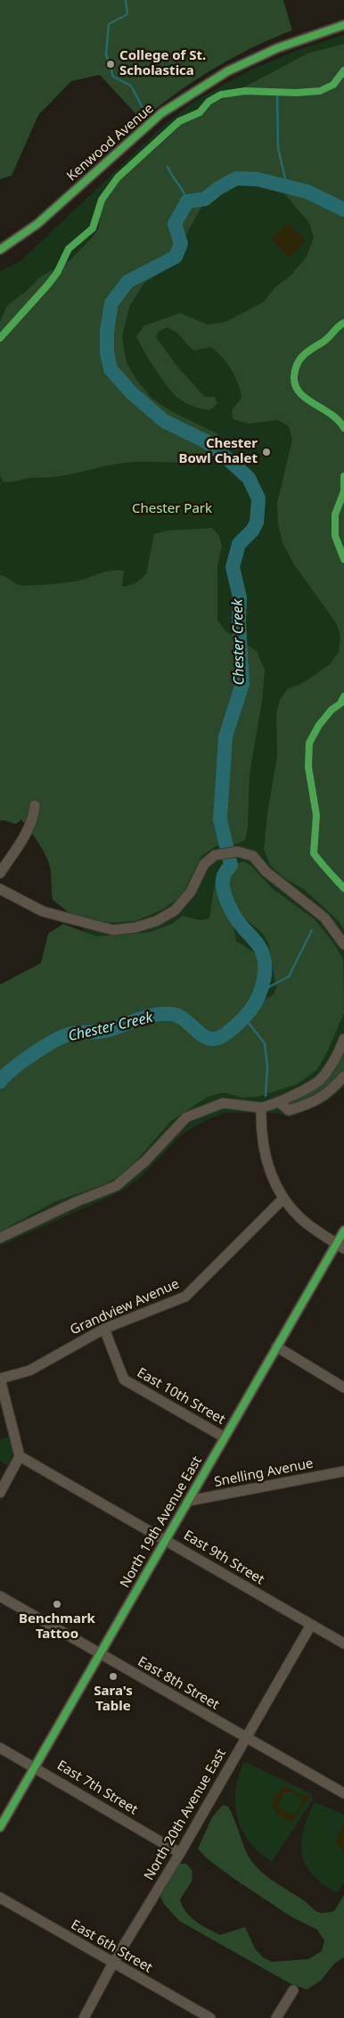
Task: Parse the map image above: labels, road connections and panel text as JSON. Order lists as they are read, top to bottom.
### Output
{
  "streets": {
    "street": [
      "Kenwood Avenue",
      "Grandview Avenue",
      "East 10th Street",
      "Snelling Avenue",
      "North 19th Avenue East",
      "East 9th Street",
      "East 8th Street",
      "East 7th Street",
      "North 20th Avenue East",
      "East 6th Street"
    ]
  },
  "crossings": [
    ["Grandview Avenue", "East 10th Street"],
    ["East 10th Street", "North 19th Avenue East"],
    ["Snelling Avenue", "North 19th Avenue East"],
    ["North 19th Avenue East", "East 9th Street"],
    ["North 19th Avenue East", "East 8th Street"],
    ["North 19th Avenue East", "East 7th Street"],
    ["East 9th Street", "North 20th Avenue East"],
    ["East 8th Street", "North 20th Avenue East"],
    ["East 7th Street", "North 20th Avenue East"],
    ["North 20th Avenue East", "East 6th Street"]
  ],
  "water": ["Chester Creek"],
  "parks": ["Chester Park"],
  "places": [
    "College of St. Scholastica",
    "Chester Bowl Chalet",
    "Benchmark Tattoo",
    "Sara's Table"
  ]
}
